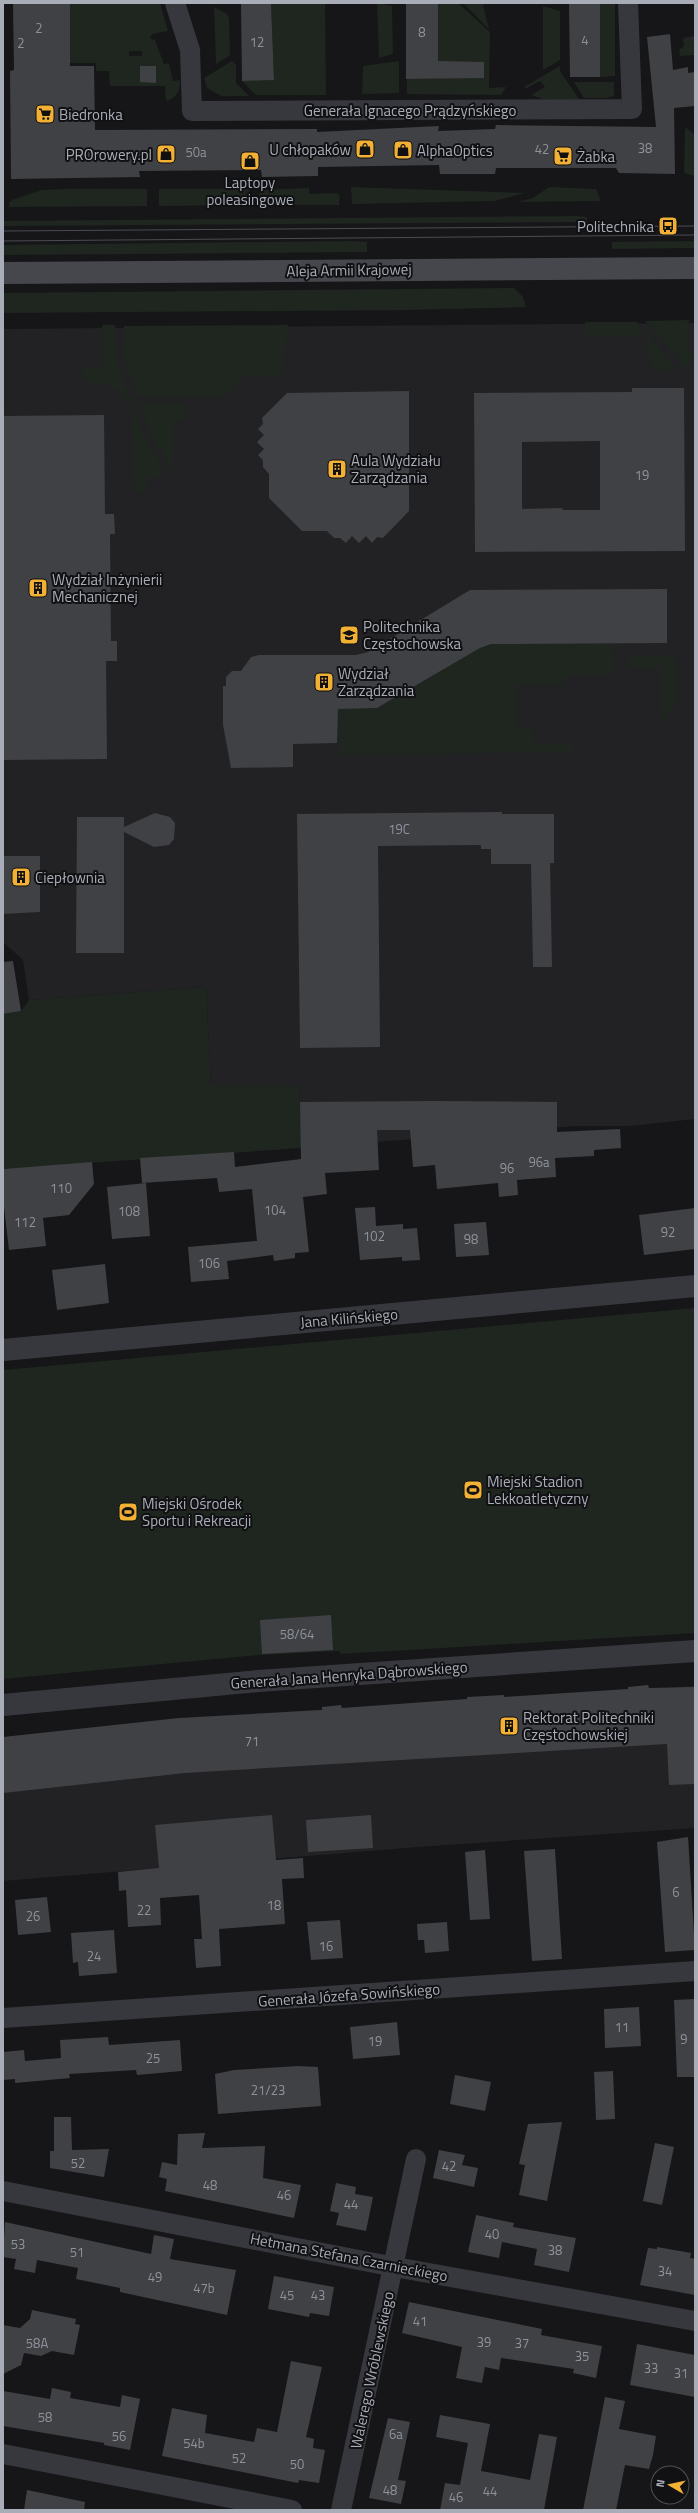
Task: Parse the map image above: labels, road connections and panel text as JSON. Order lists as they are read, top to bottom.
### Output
{
  "streets": {
    "main road": ["Aleja Armii Krajowej"],
    "street": [
      "Generała Ignacego Prądzyńskiego",
      "Jana Kilińskiego",
      "Generała Jana Henryka Dąbrowskiego",
      "Generała Józefa Sowińskiego",
      "Hetmana Stefana Czarnieckiego",
      "Walerego Wróblewskiego"
    ]
  },
  "crossings": [
    ["Hetmana Stefana Czarnieckiego", "Walerego Wróblewskiego"]
  ],
  "places": {
    "supermarket": ["Biedronka", "Żabka"],
    "shop": [
      "U chłopaków",
      "AlphaOptics",
      "PROrowery.pl",
      "Laptopy poleasingowe"
    ],
    "bus stop": ["Politechnika"],
    "building": [
      "Aula Wydziału Zarządzania",
      "Wydział Inżynierii Mechanicznej",
      "Wydział Zarządzania",
      "Ciepłownia",
      "Rektorat Politechniki Częstochowskiej"
    ],
    "school or university": ["Politechnika Częstochowska"],
    "sports": ["Miejski Stadion Lekkoatletyczny", "Miejski Ośrodek Sportu i Rekreacji"]
  },
  "house_numbers": [
    "2",
    "8",
    "4",
    "12",
    "2",
    "38",
    "42",
    "50a",
    "19",
    "19C",
    "96a",
    "96",
    "110",
    "104",
    "108",
    "112",
    "92",
    "102",
    "98",
    "106",
    "58/64",
    "71",
    "6",
    "18",
    "22",
    "26",
    "16",
    "24",
    "11",
    "9",
    "19",
    "25",
    "21/23",
    "52",
    "42",
    "48",
    "46",
    "44",
    "40",
    "53",
    "38",
    "51",
    "34",
    "49",
    "47b",
    "45",
    "43",
    "41",
    "39",
    "58A",
    "37",
    "35",
    "33",
    "31",
    "58",
    "6a",
    "56",
    "54b",
    "52",
    "50",
    "48",
    "44",
    "46"
  ],
  "north": "left"
}
